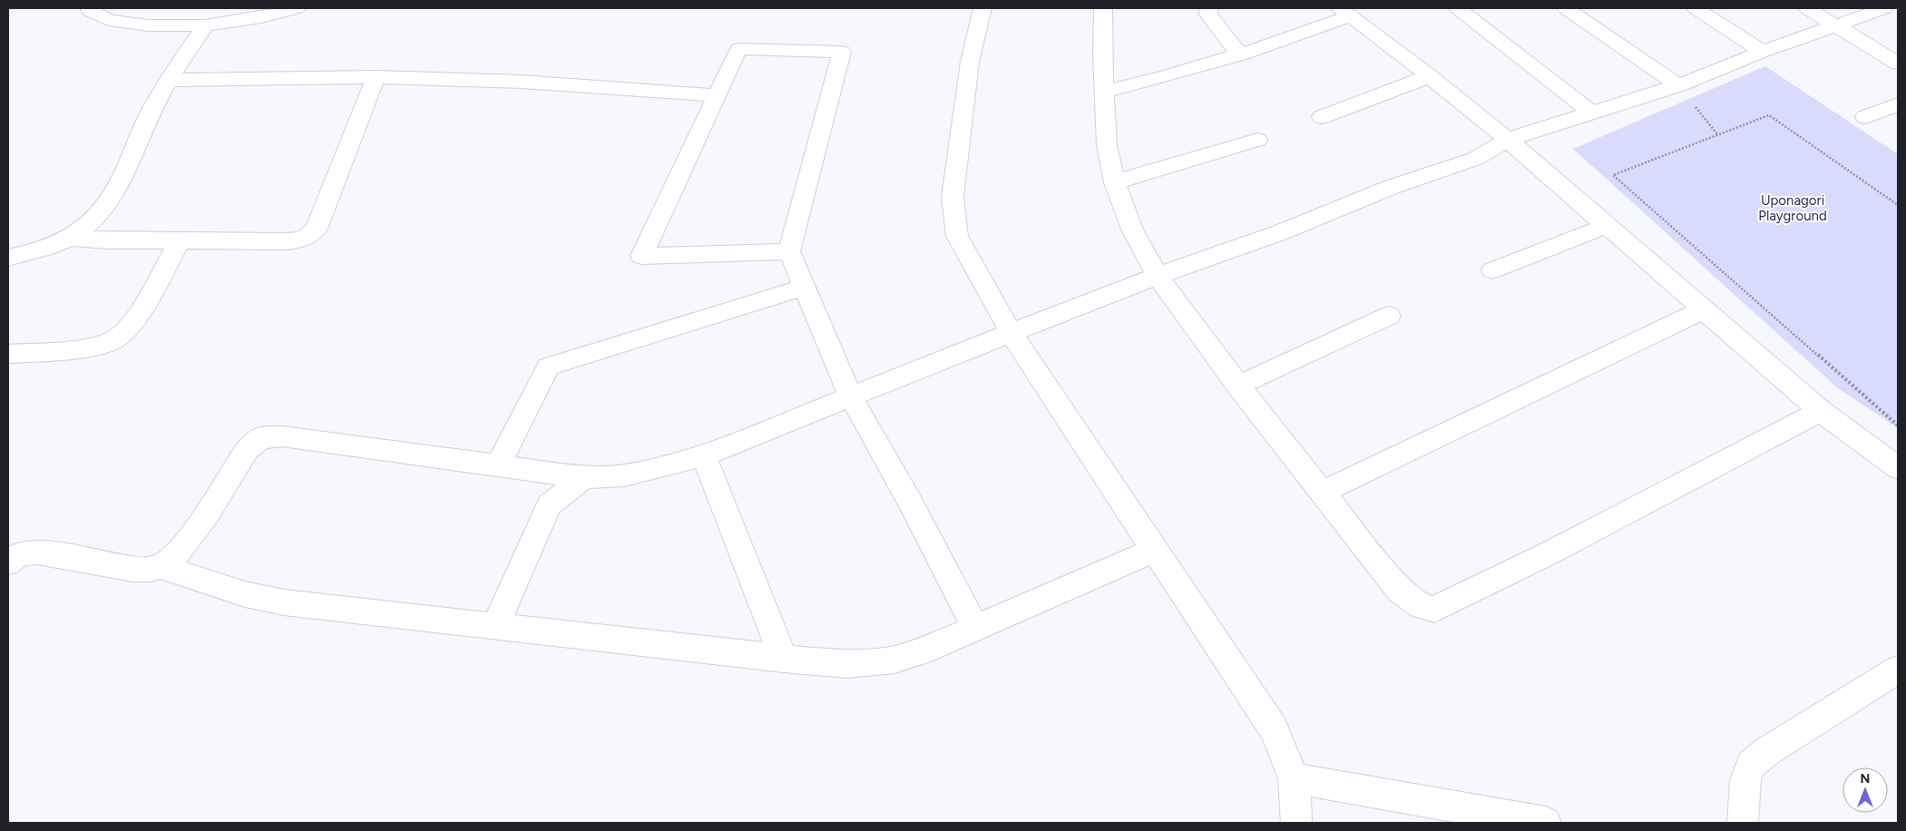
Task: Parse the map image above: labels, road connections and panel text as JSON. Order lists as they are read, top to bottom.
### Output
{
  "parks": ["Uponagori Playground"],
  "north": "top"
}
